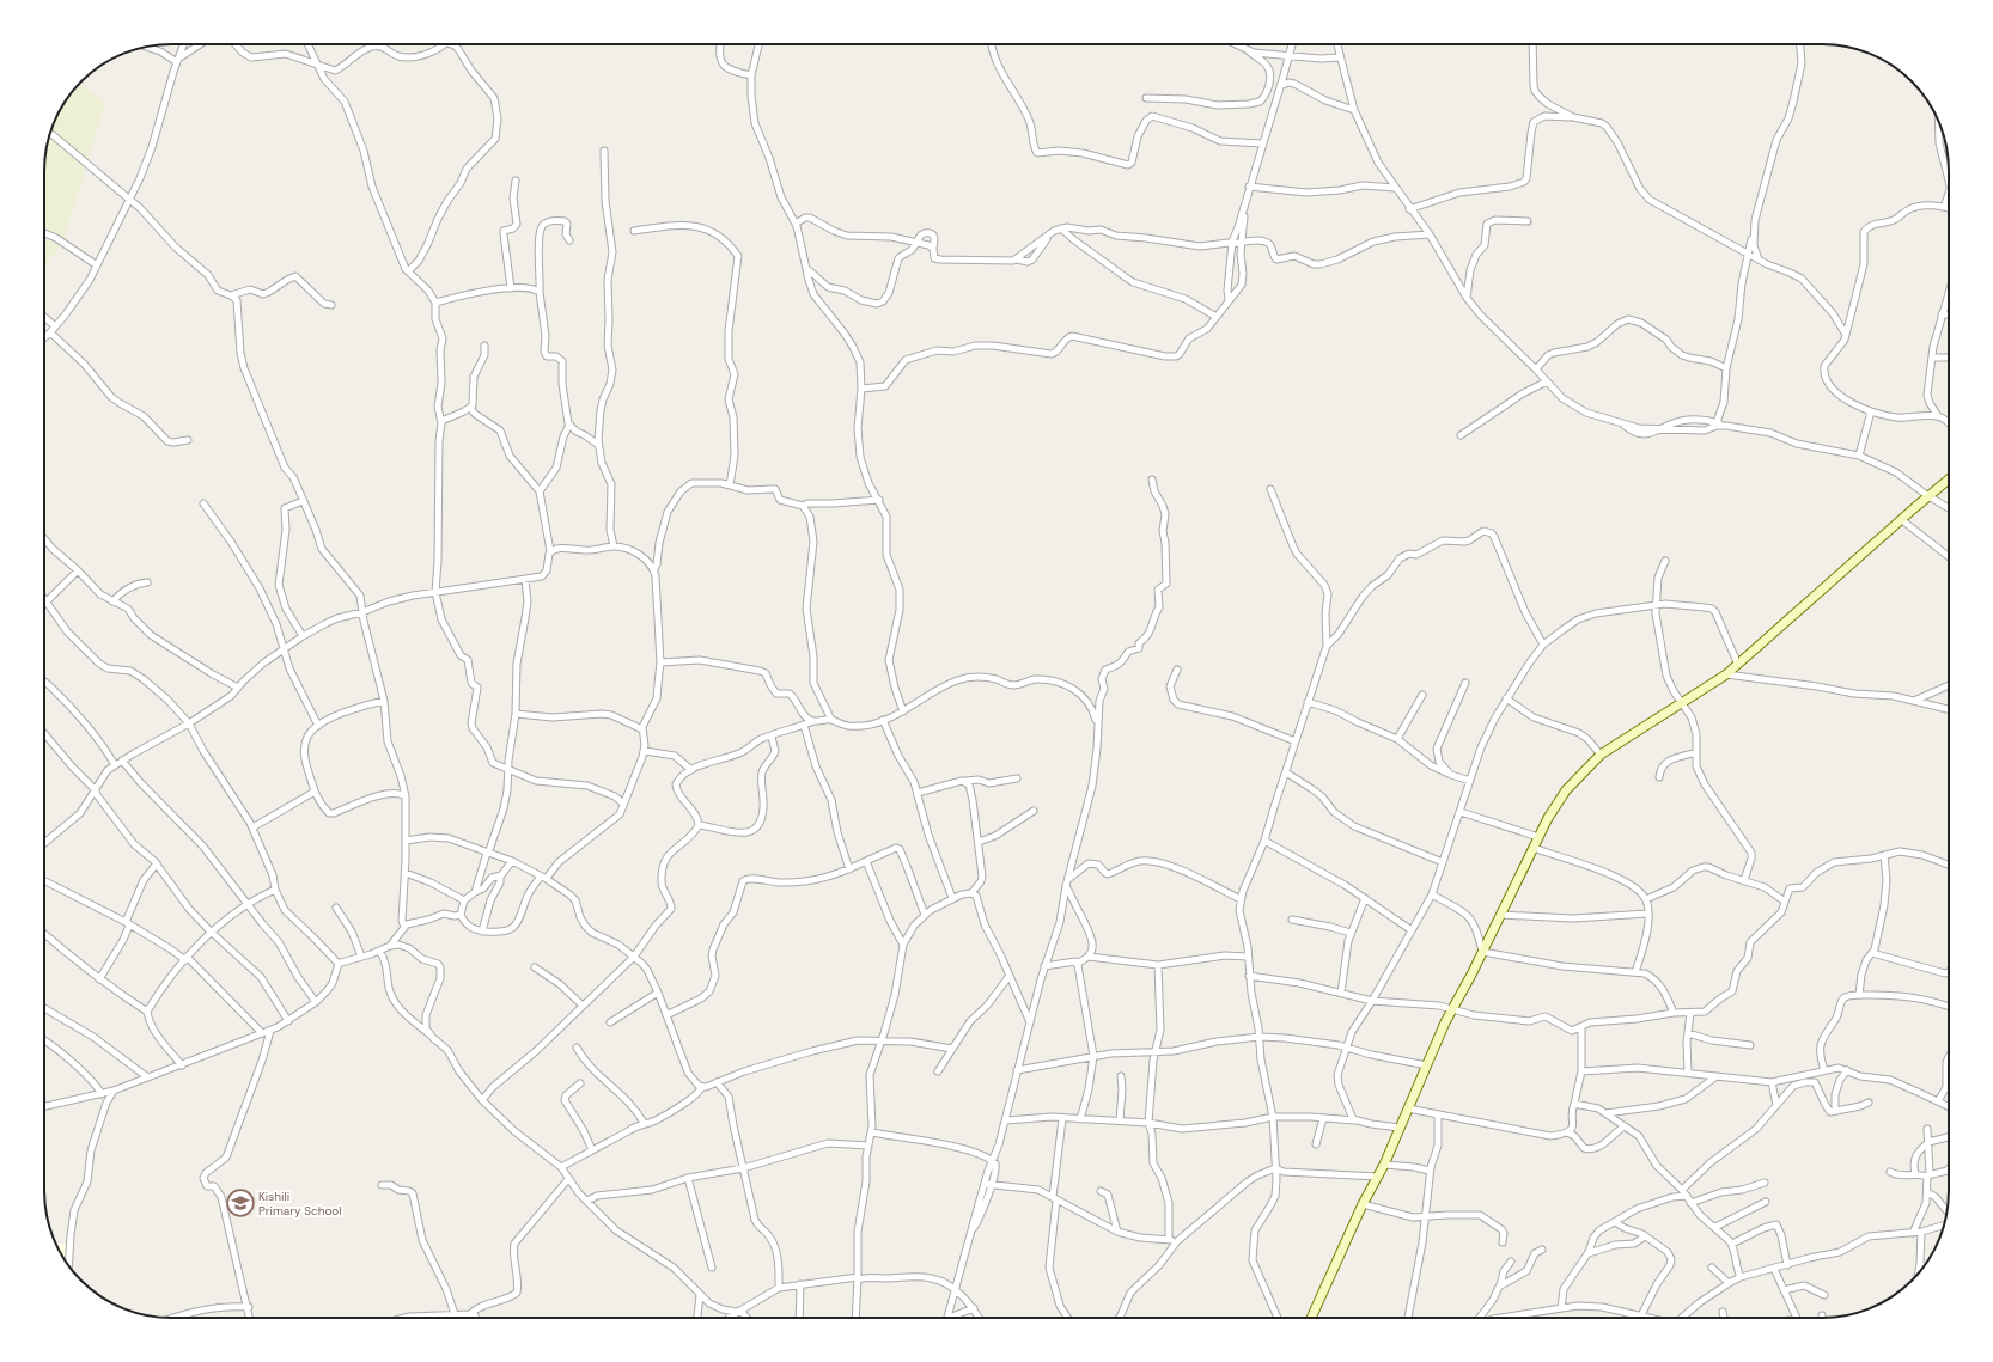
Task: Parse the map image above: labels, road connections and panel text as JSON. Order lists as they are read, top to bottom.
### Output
{
  "places": {
    "school or university": ["Kishili Primary School"]
  }
}
